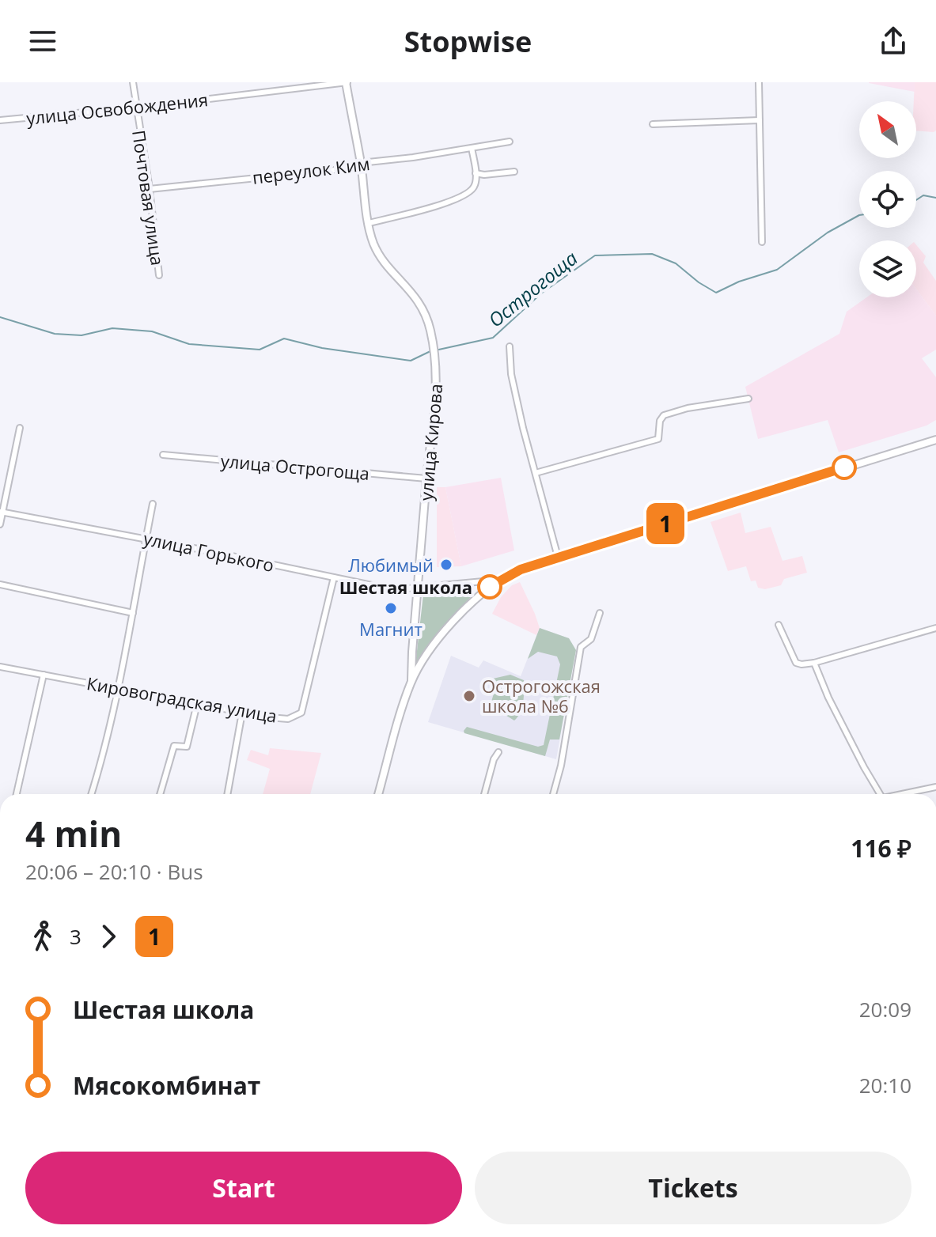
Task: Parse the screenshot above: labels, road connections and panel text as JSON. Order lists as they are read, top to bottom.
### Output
{
  "streets": {
    "main road": ["улица Кирова"],
    "street": [
      "улица Освобождения",
      "переулок Ким",
      "Почтовая улица",
      "улица Острогоща",
      "улица Горького",
      "Кировоградская улица"
    ]
  },
  "crossings": [
    ["улица Освобождения", "Почтовая улица"],
    ["улица Освобождения", "улица Кирова"],
    ["переулок Ким", "Почтовая улица"],
    ["переулок Ким", "улица Кирова"],
    ["улица Кирова", "улица Острогоща"],
    ["улица Кирова", "улица Горького"],
    ["улица Горького", "Кировоградская улица"]
  ],
  "water": ["Острогоща"],
  "places": [
    "Любимый",
    "Шестая школа",
    "Магнит",
    "Острогожская школа №6"
  ],
  "lines": ["bus line 1"],
  "north": "top left",
  "page": {
    "header": "Stopwise",
    "on_map": "1",
    "heading": ["4 min", "20:06 – 20:10 · Bus", "116 ₽"],
    "legs": ["3", "1"],
    "list": [
      {
        "name": "Шестая школа",
        "value": "20:09"
      },
      {
        "name": "Мясокомбинат",
        "value": "20:10"
      }
    ],
    "buttons": ["Start", "Tickets"]
  }
}
